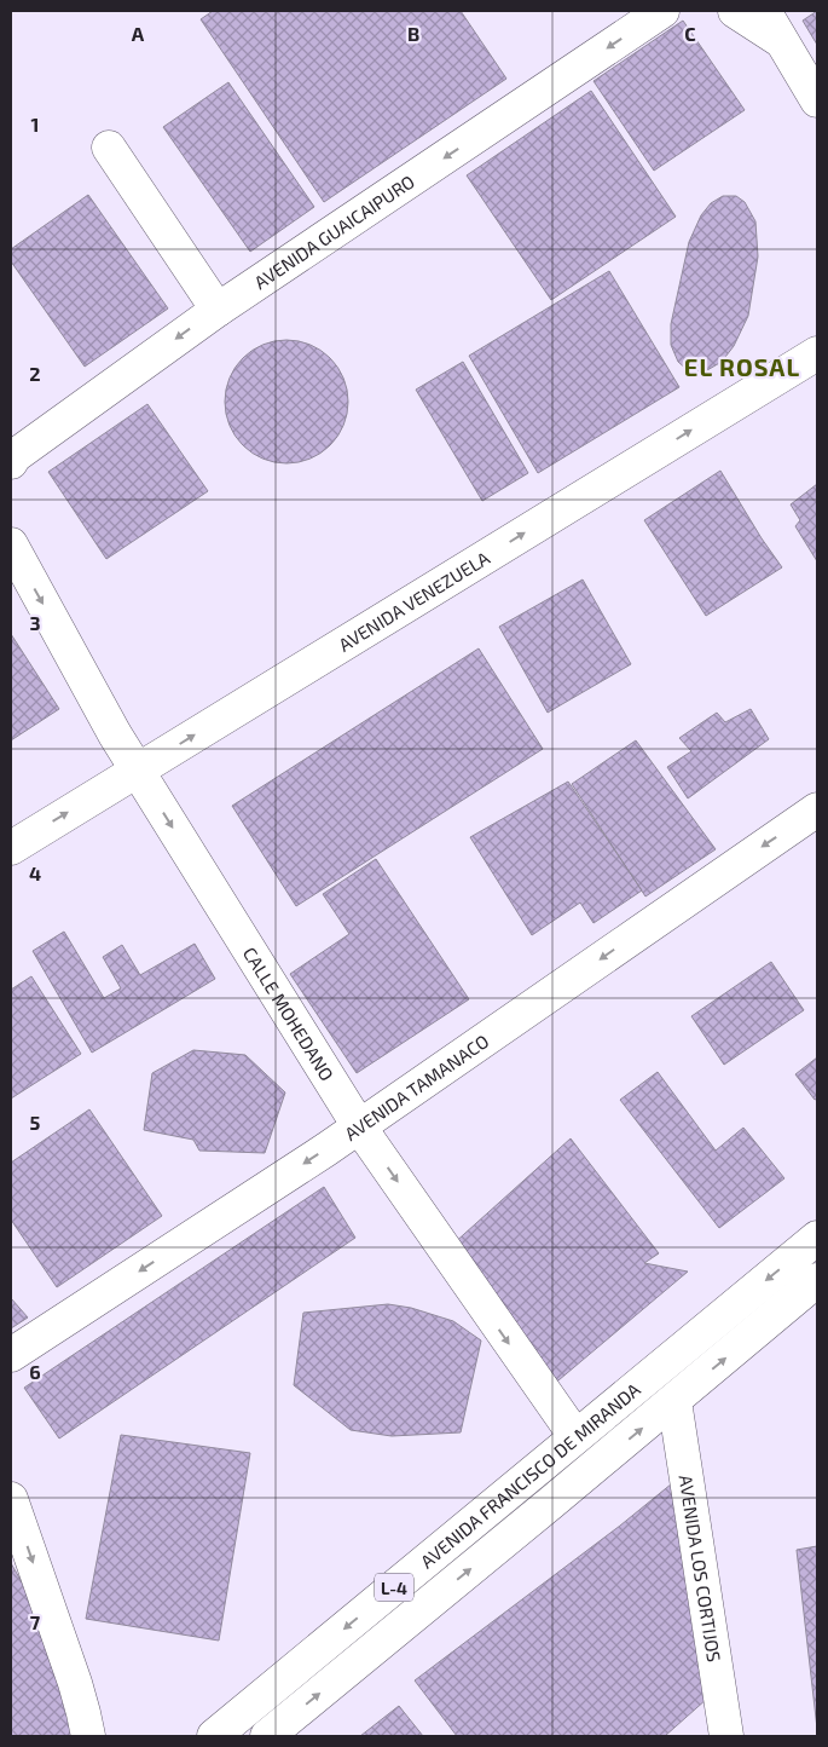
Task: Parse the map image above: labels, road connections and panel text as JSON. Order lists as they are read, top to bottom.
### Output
{
  "streets": {
    "street": [
      "AVENIDA GUAICAIPURO",
      "AVENIDA VENEZUELA",
      "CALLE MOHEDANO",
      "AVENIDA TAMANACO",
      "AVENIDA FRANCISCO DE MIRANDA",
      "AVENIDA LOS CORTIJOS",
      "L-4"
    ]
  },
  "crossings": [
    ["AVENIDA VENEZUELA", "CALLE MOHEDANO"],
    ["CALLE MOHEDANO", "AVENIDA TAMANACO"],
    ["CALLE MOHEDANO", "AVENIDA FRANCISCO DE MIRANDA"],
    ["AVENIDA FRANCISCO DE MIRANDA", "AVENIDA LOS CORTIJOS"]
  ],
  "one_way": [
    "AVENIDA GUAICAIPURO",
    "AVENIDA VENEZUELA",
    "CALLE MOHEDANO",
    "AVENIDA TAMANACO"
  ],
  "districts": ["EL ROSAL"],
  "grid": {
    "columns": ["A", "B", "C"],
    "rows": [
      "1",
      "2",
      "3",
      "4",
      "5",
      "6",
      "7"
    ]
  }
}
